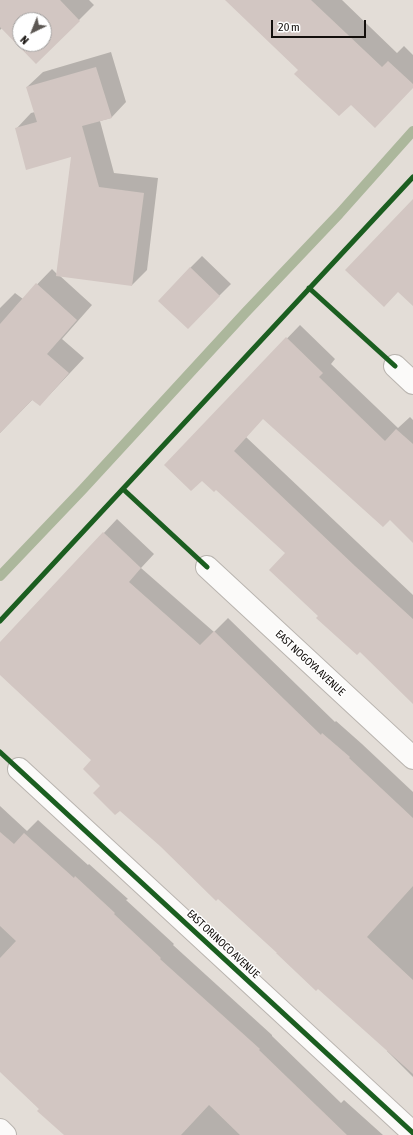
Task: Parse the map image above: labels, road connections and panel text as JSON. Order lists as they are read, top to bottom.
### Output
{
  "streets": {
    "street": ["EAST NOGOYA AVENUE", "EAST ORINOCO AVENUE"]
  },
  "scale_bar": "20 m",
  "north": "bottom left"
}
